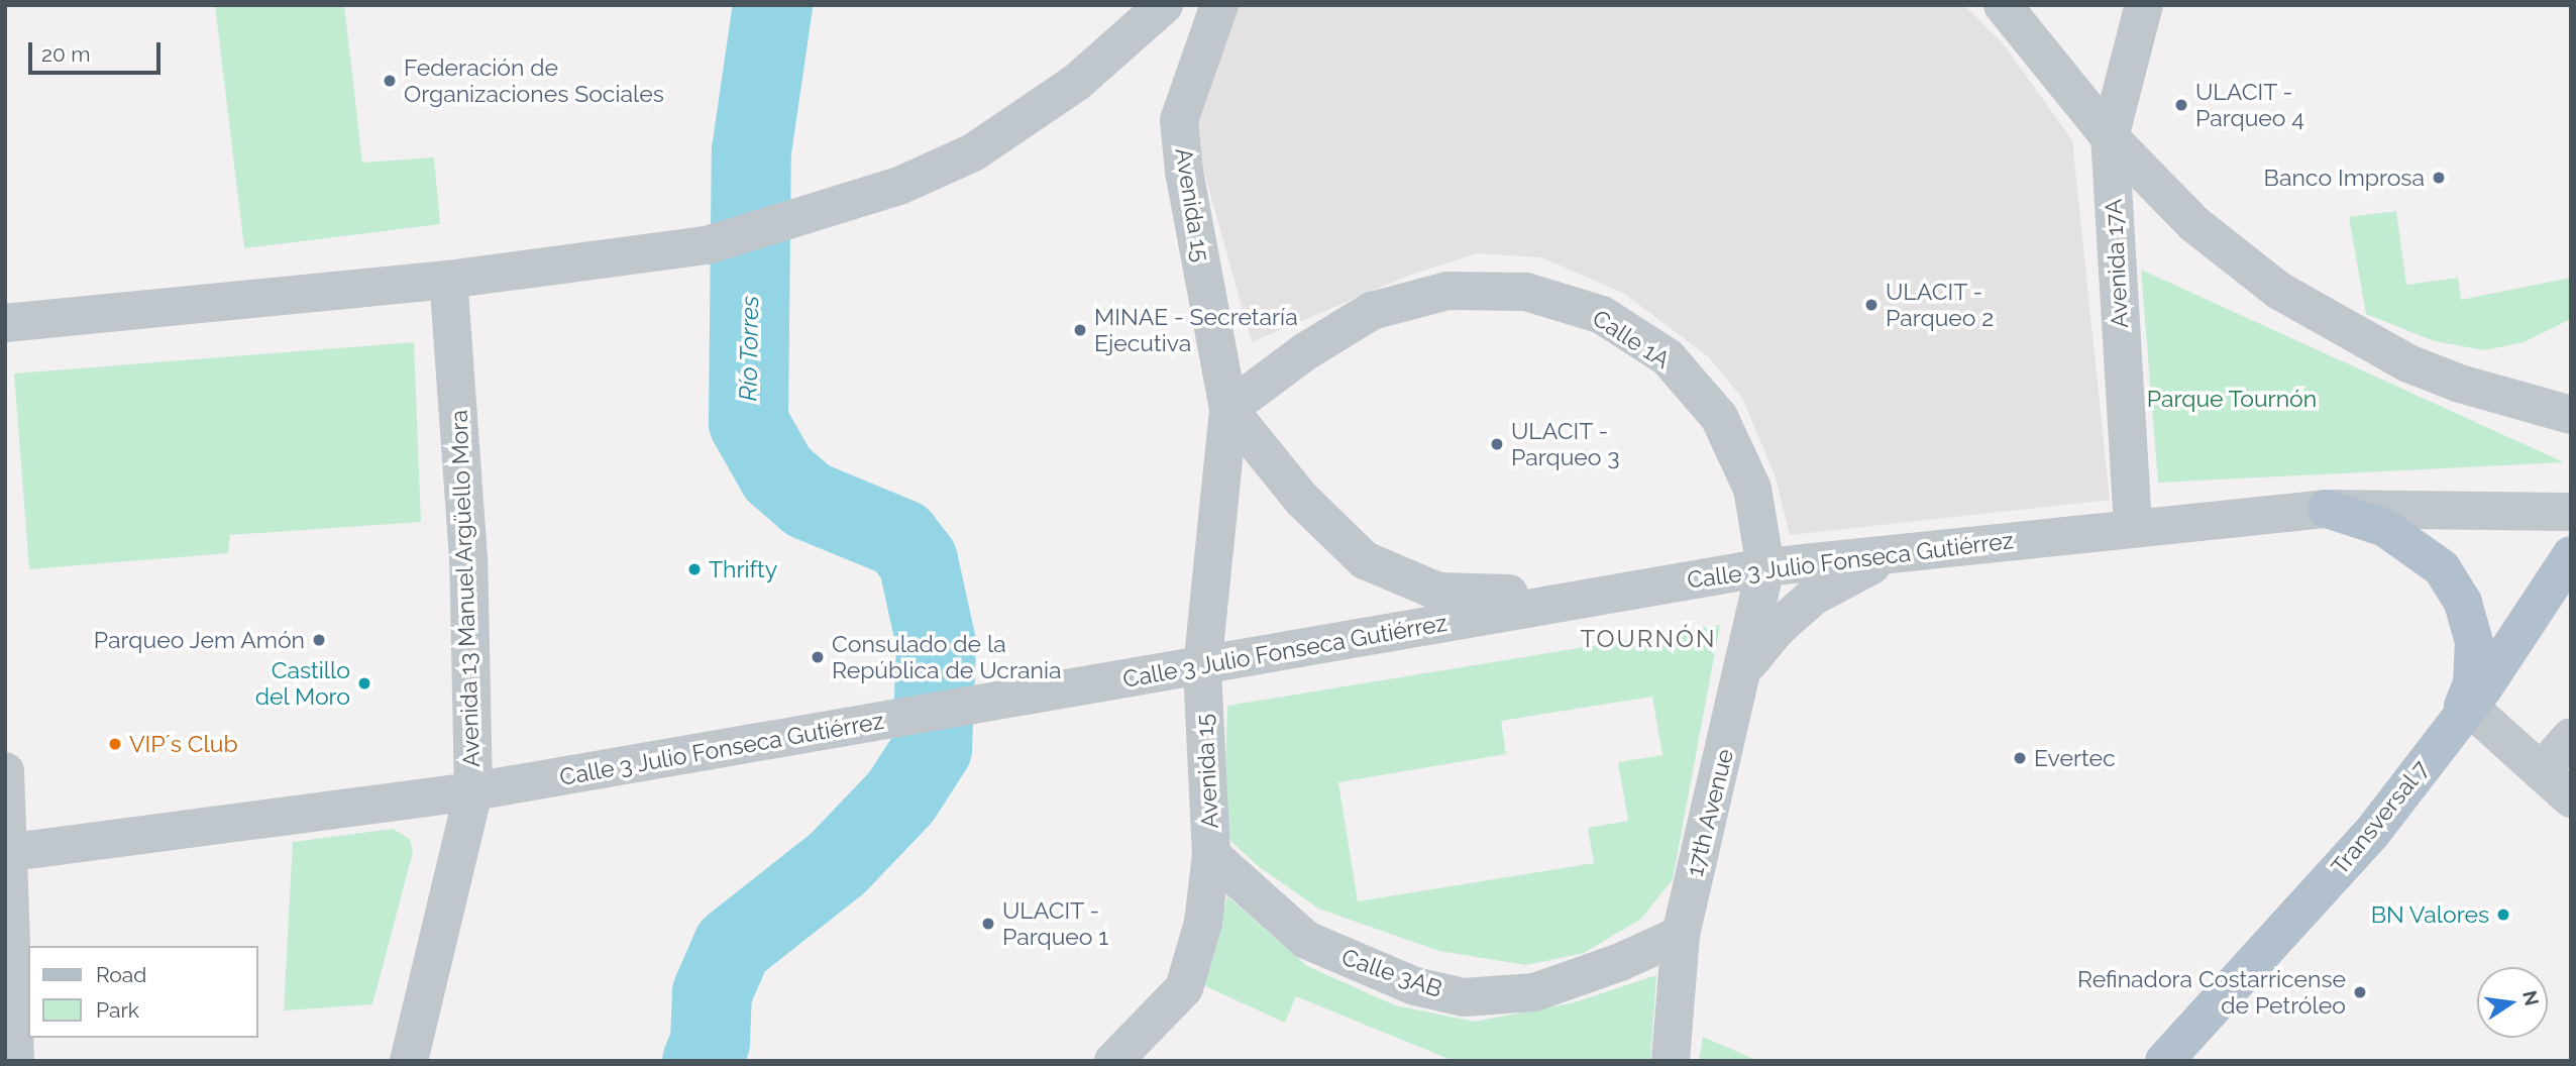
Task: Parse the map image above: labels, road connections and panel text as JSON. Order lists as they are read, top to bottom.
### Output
{
  "streets": {
    "main road": ["Transversal 7"],
    "street": [
      "Avenida 15",
      "Avenida 17A",
      "Calle 1A",
      "Calle 3 Julio Fonseca Gutiérrez",
      "Avenida 13 Manuel Argüello Mora",
      "17th Avenue",
      "Calle 3AB"
    ]
  },
  "crossings": [
    ["Avenida 15", "Calle 1A"],
    ["Avenida 15", "Calle 3 Julio Fonseca Gutiérrez"],
    ["Avenida 15", "Calle 3AB"],
    ["Avenida 17A", "Calle 3 Julio Fonseca Gutiérrez"],
    ["Calle 1A", "Calle 3 Julio Fonseca Gutiérrez"],
    ["Calle 1A", "17th Avenue"],
    ["Calle 3 Julio Fonseca Gutiérrez", "Avenida 13 Manuel Argüello Mora"],
    ["Calle 3 Julio Fonseca Gutiérrez", "17th Avenue"],
    ["17th Avenue", "Calle 3AB"]
  ],
  "districts": ["TOURNÓN"],
  "water": ["Río Torres"],
  "parks": ["Parque Tournón"],
  "places": [
    "Federación de Organizaciones Sociales",
    "ULACIT - Parqueo 4",
    "Banco Improsa",
    "ULACIT - Parqueo 2",
    "MINAE - Secretaría Ejecutiva",
    "ULACIT - Parqueo 3",
    "Thrifty",
    "Parqueo Jem Amón",
    "Consulado de la República de Ucrania",
    "Castillo del Moro",
    "VIP´s Club",
    "Evertec",
    "BN Valores",
    "ULACIT - Parqueo 1",
    "Refinadora Costarricense de Petróleo"
  ],
  "legend": ["Road", "Park"],
  "scale_bar": "20 m",
  "north": "right"
}
